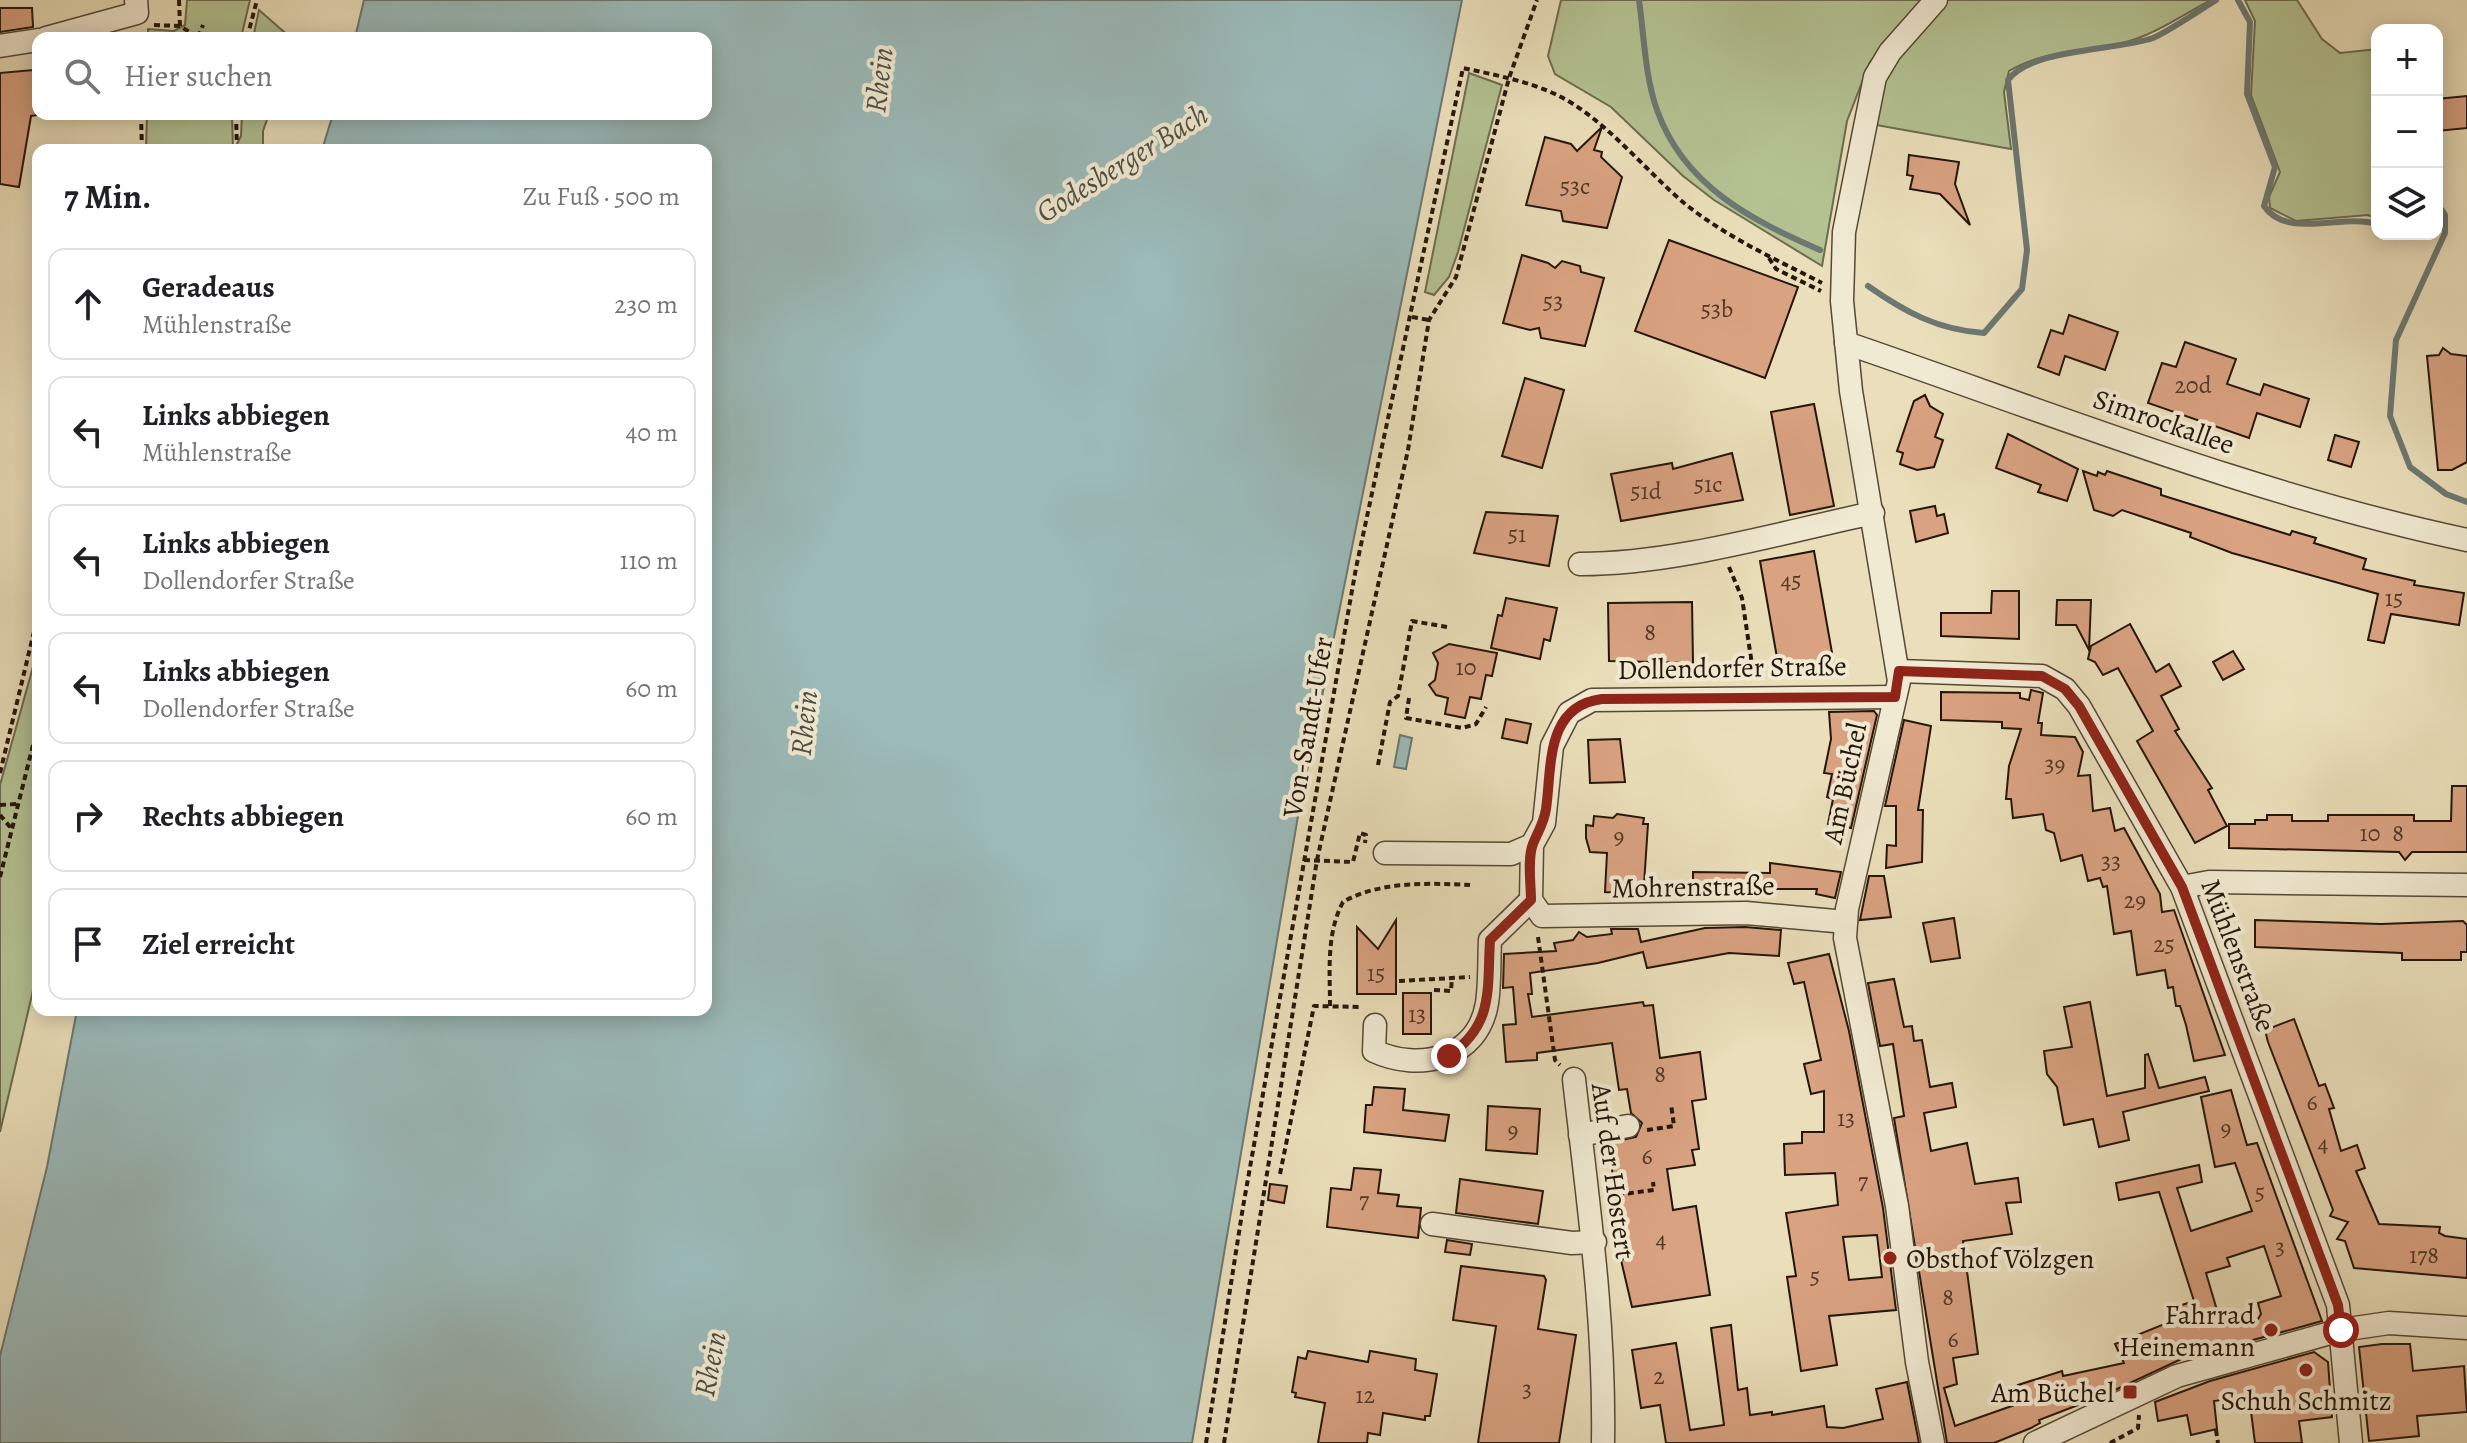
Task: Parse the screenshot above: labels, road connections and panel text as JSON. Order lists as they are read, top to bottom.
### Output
{
  "streets": {
    "street": [
      "Simrockallee",
      "Dollendorfer Straße",
      "Am Büchel",
      "Mohrenstraße",
      "Mühlenstraße",
      "Auf der Hostert"
    ],
    "path": ["Von-Sandt-Ufer"]
  },
  "crossings": [
    ["Simrockallee", "Am Büchel"],
    ["Dollendorfer Straße", "Am Büchel"],
    ["Dollendorfer Straße", "Mohrenstraße"],
    ["Dollendorfer Straße", "Auf der Hostert"],
    ["Am Büchel", "Mohrenstraße"],
    ["Am Büchel", "Mühlenstraße"],
    ["Mohrenstraße", "Auf der Hostert"]
  ],
  "water": ["Rhein", "Godesberger Bach"],
  "places": {
    "other": ["Obsthof Völzgen", "Fahrrad Heinemann", "Schuh Schmitz"],
    "transit": ["Am Büchel"]
  },
  "house_numbers": [
    "53c",
    "53",
    "53b",
    "20d",
    "51c",
    "51d",
    "51",
    "45",
    "15",
    "8",
    "10",
    "39",
    "10",
    "8",
    "9",
    "33",
    "29",
    "25",
    "15",
    "13",
    "8",
    "6",
    "13",
    "9",
    "9",
    "4",
    "6",
    "7",
    "5",
    "7",
    "4",
    "3",
    "178",
    "5",
    "8",
    "6",
    "2",
    "3",
    "12"
  ],
  "page": {
    "map_buttons": ["+", "−"],
    "search": "Hier suchen",
    "heading": ["7 Min.", "Zu Fuß · 500 m"],
    "list": [
      ["Geradeaus", "Mühlenstraße", "230 m"],
      ["Links abbiegen", "Mühlenstraße", "40 m"],
      ["Links abbiegen", "Dollendorfer Straße", "110 m"],
      ["Links abbiegen", "Dollendorfer Straße", "60 m"],
      ["Rechts abbiegen", "60 m"],
      "Ziel erreicht"
    ]
  }
}
